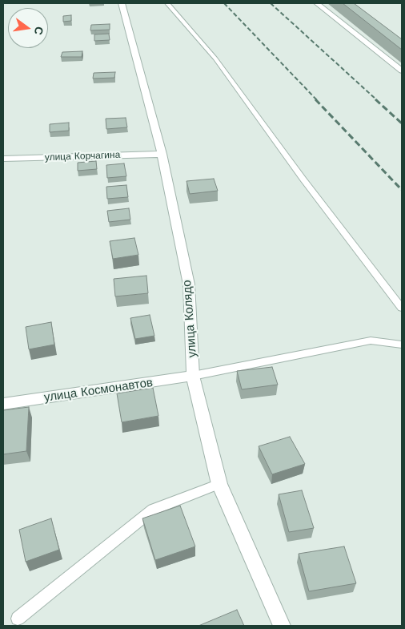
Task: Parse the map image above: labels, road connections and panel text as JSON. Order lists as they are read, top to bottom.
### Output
{
  "streets": {
    "street": ["улица Корчагина", "улица Колядо", "улица Космонавтов"]
  },
  "crossings": [
    ["улица Корчагина", "улица Колядо"],
    ["улица Колядо", "улица Космонавтов"]
  ],
  "north": "right"
}
